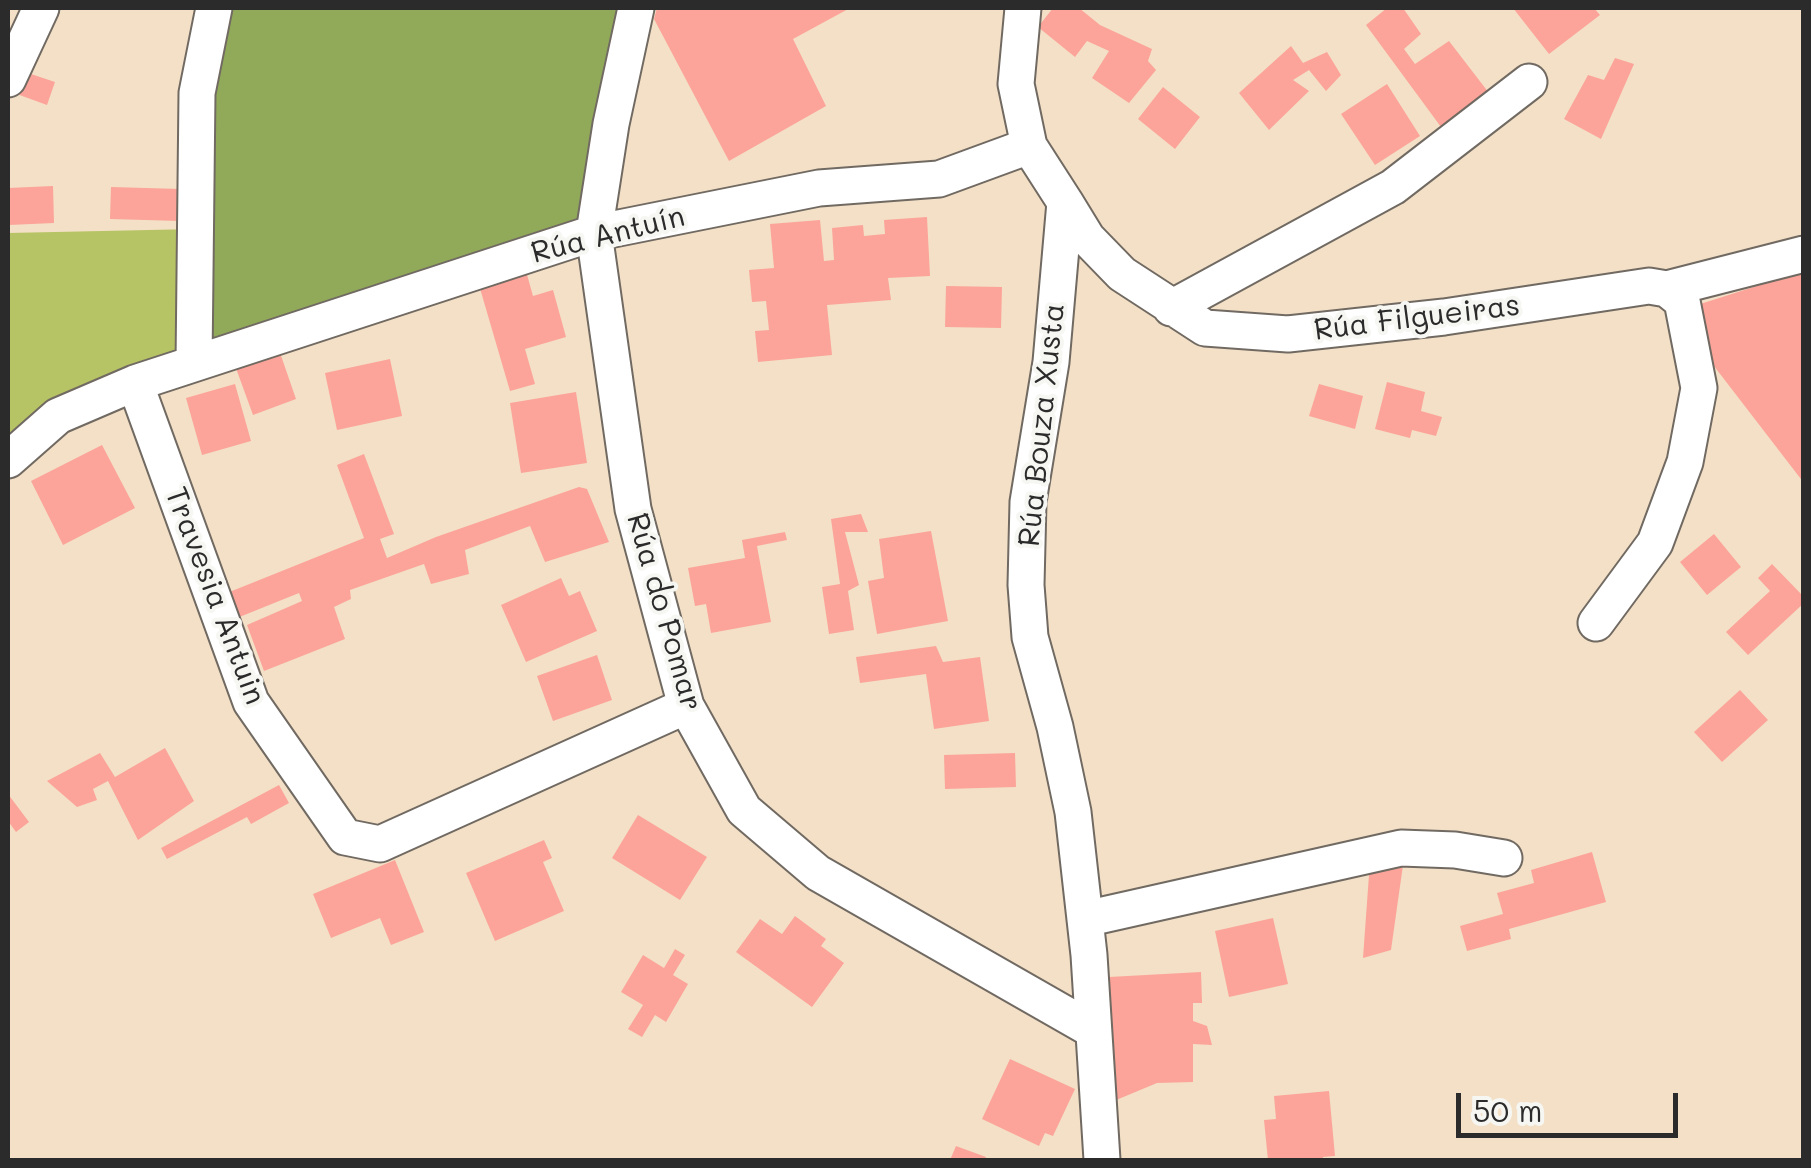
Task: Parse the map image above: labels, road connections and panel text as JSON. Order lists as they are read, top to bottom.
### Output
{
  "streets": {
    "street": [
      "Rúa Antuín",
      "Rúa Filgueiras",
      "Rúa Bouza Xusta",
      "Travesia Antuin",
      "Rúa do Pomar"
    ]
  },
  "crossings": [
    ["Rúa Antuín", "Travesia Antuin"],
    ["Rúa Antuín", "Rúa do Pomar"],
    ["Rúa Filgueiras", "Rúa Bouza Xusta"],
    ["Rúa Bouza Xusta", "Rúa do Pomar"],
    ["Travesia Antuin", "Rúa do Pomar"]
  ],
  "scale_bar": "50 m"
}
